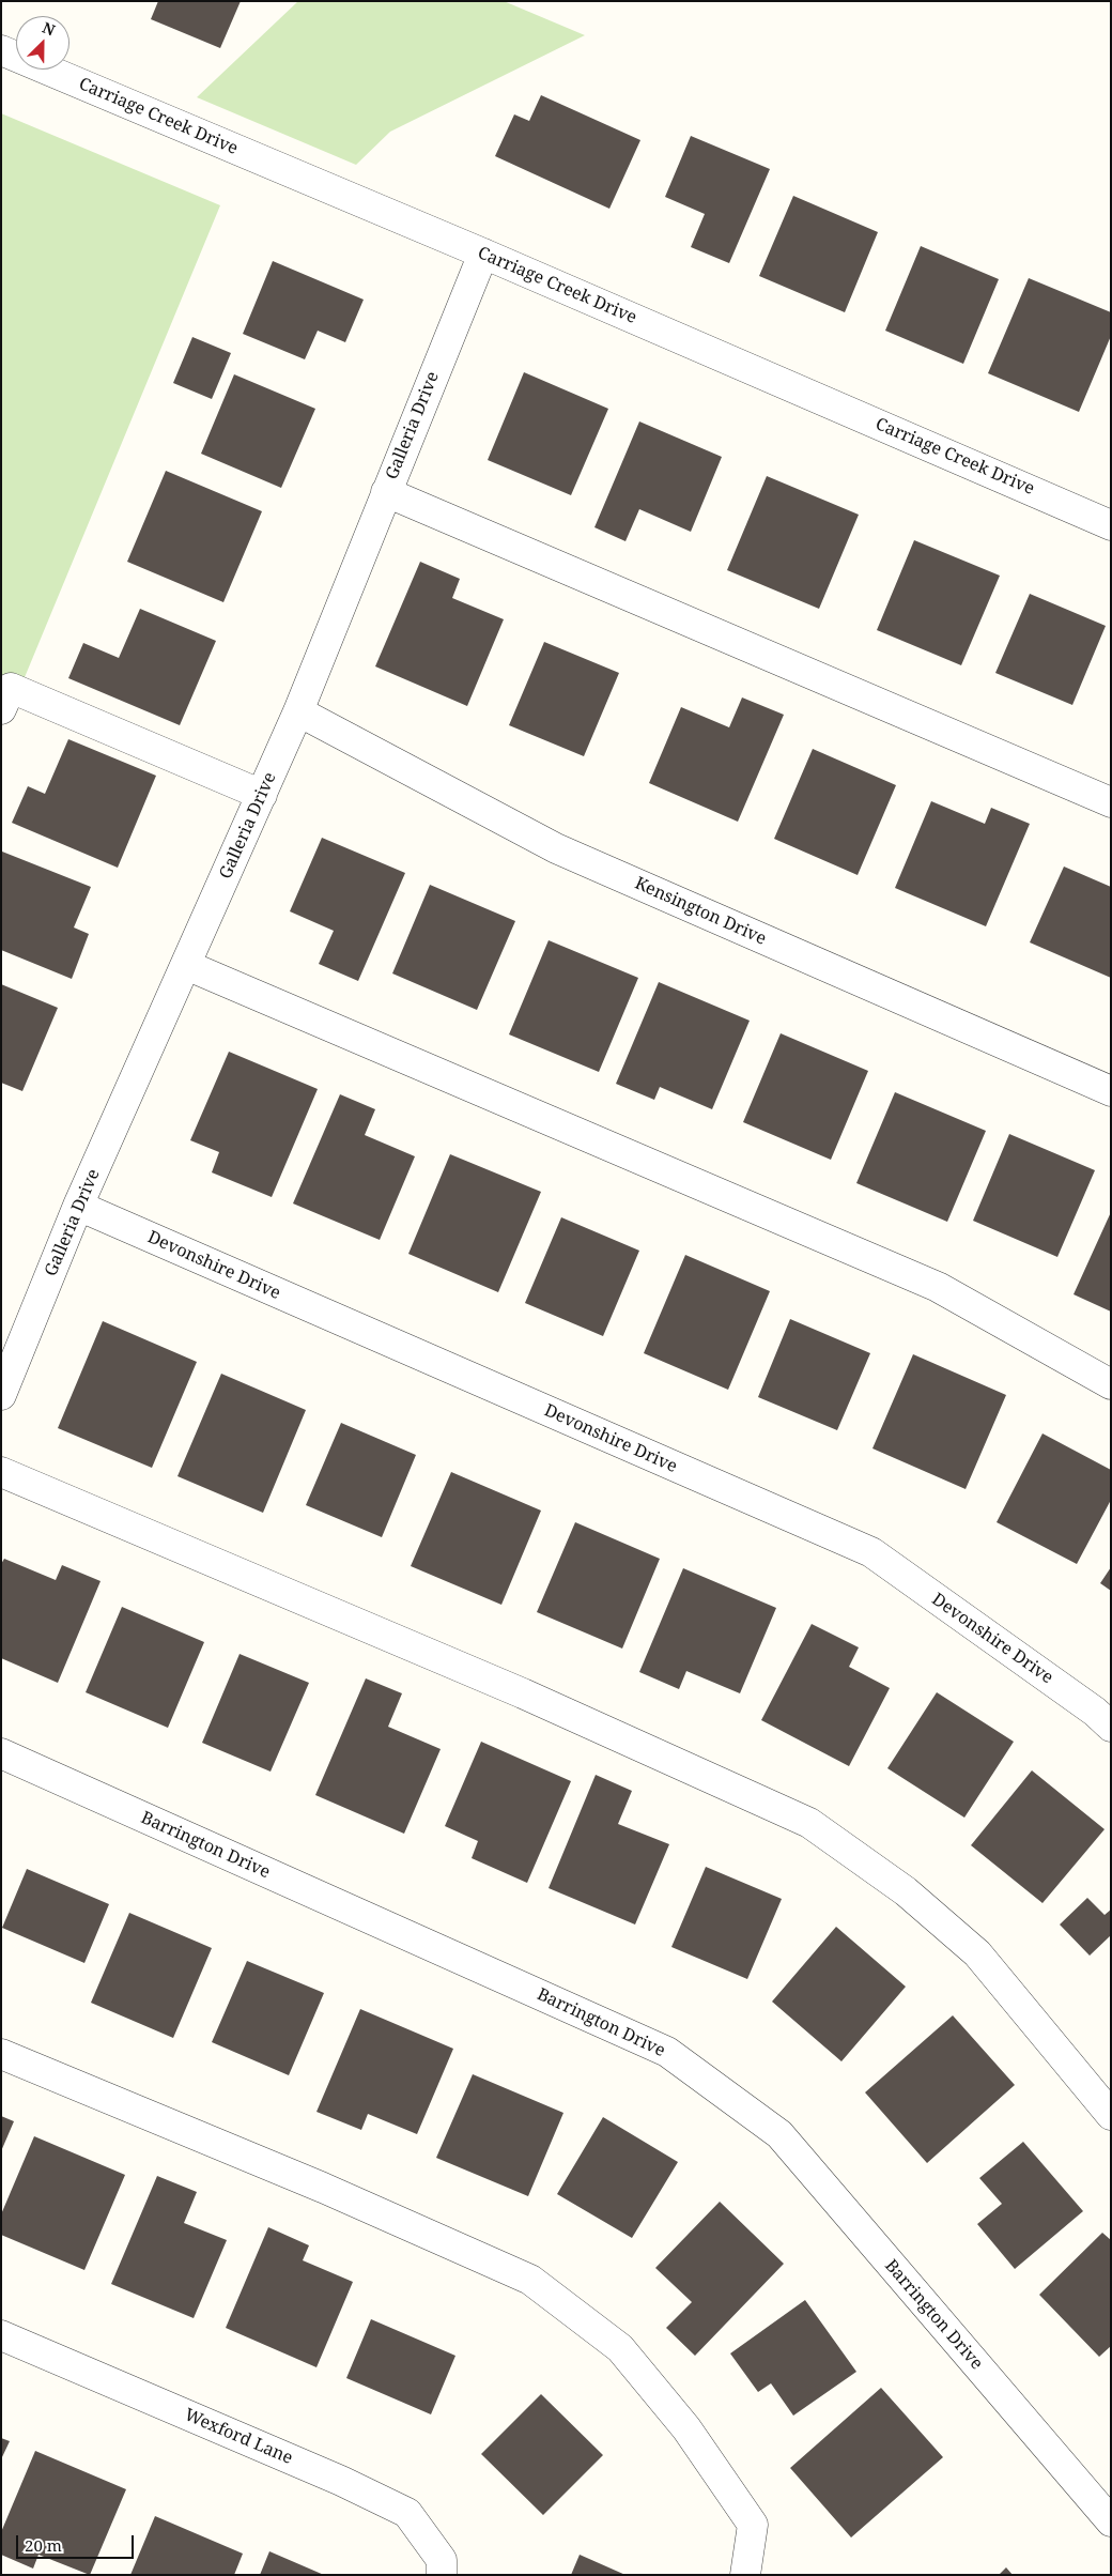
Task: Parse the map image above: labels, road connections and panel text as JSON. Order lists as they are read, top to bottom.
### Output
{
  "streets": {
    "street": [
      "Carriage Creek Drive",
      "Galleria Drive",
      "Kensington Drive",
      "Devonshire Drive",
      "Barrington Drive",
      "Wexford Lane"
    ]
  },
  "crossings": [
    ["Carriage Creek Drive", "Galleria Drive"],
    ["Galleria Drive", "Kensington Drive"],
    ["Galleria Drive", "Devonshire Drive"]
  ],
  "scale_bar": "20 m",
  "north": "top right"
}
